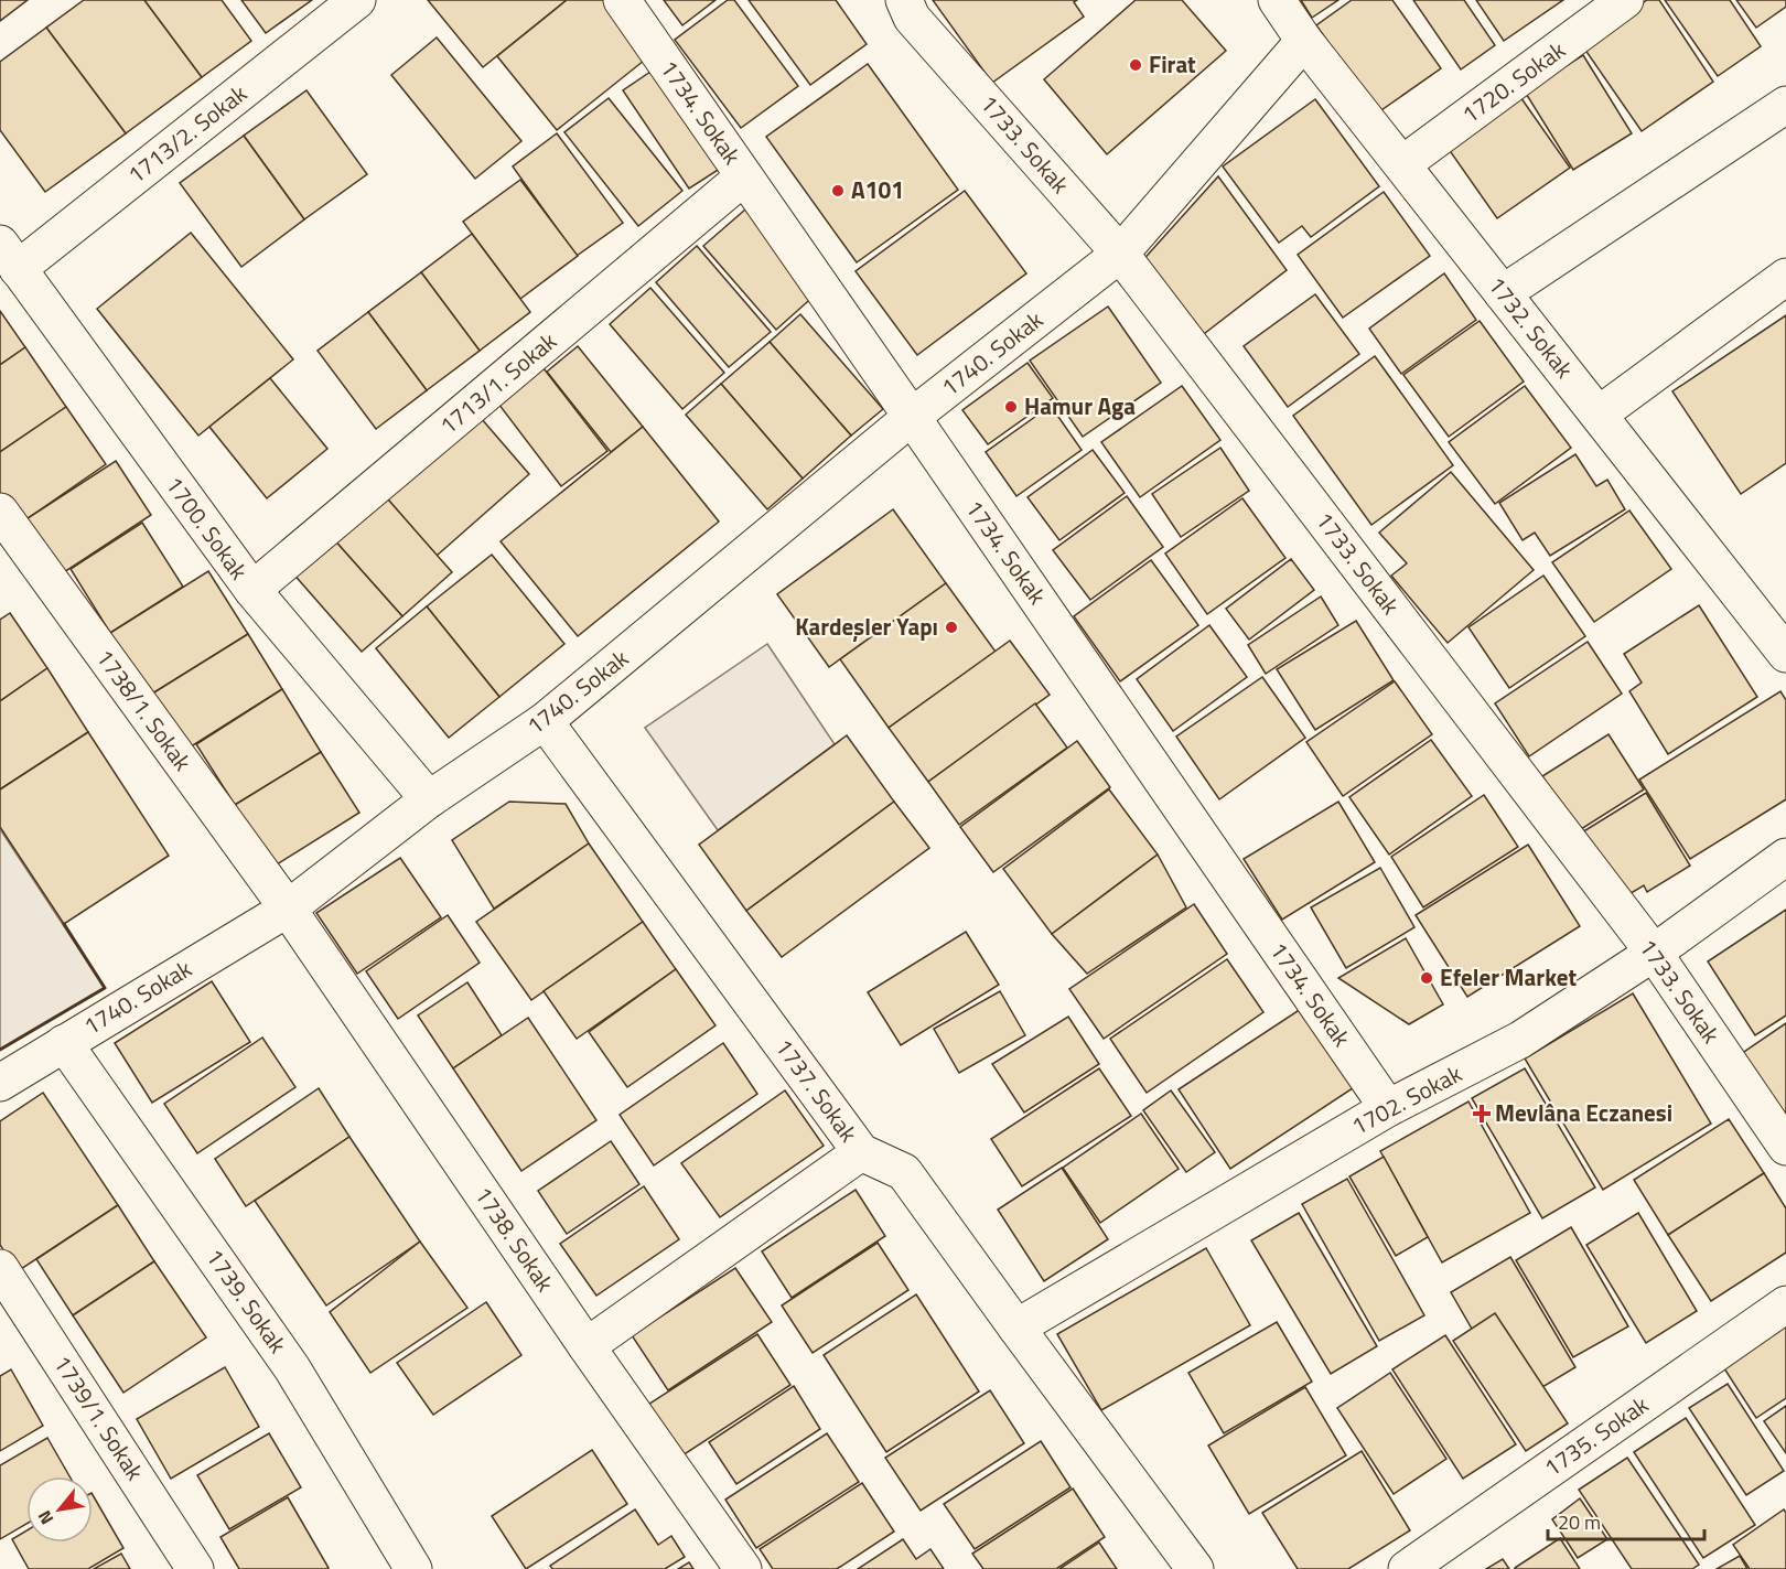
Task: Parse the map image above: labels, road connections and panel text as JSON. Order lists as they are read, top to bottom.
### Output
{
  "streets": {
    "street": [
      "1720. Sokak",
      "1734. Sokak",
      "1713/2. Sokak",
      "1733. Sokak",
      "1732. Sokak",
      "1740. Sokak",
      "1713/1. Sokak",
      "1700. Sokak",
      "1738/1. Sokak",
      "1737. Sokak",
      "1702. Sokak",
      "1738. Sokak",
      "1739. Sokak",
      "1739/1. Sokak",
      "1735. Sokak"
    ]
  },
  "crossings": [
    ["1720. Sokak", "1732. Sokak"],
    ["1734. Sokak", "1740. Sokak"],
    ["1734. Sokak", "1713/1. Sokak"],
    ["1734. Sokak", "1702. Sokak"],
    ["1713/2. Sokak", "1700. Sokak"],
    ["1733. Sokak", "1740. Sokak"],
    ["1733. Sokak", "1702. Sokak"],
    ["1732. Sokak", "1740. Sokak"],
    ["1740. Sokak", "1700. Sokak"],
    ["1740. Sokak", "1738/1. Sokak"],
    ["1740. Sokak", "1737. Sokak"],
    ["1740. Sokak", "1738. Sokak"],
    ["1740. Sokak", "1739. Sokak"],
    ["1713/1. Sokak", "1700. Sokak"],
    ["1738/1. Sokak", "1738. Sokak"],
    ["1737. Sokak", "1702. Sokak"]
  ],
  "places": {
    "other": [
      "Firat",
      "A101",
      "Hamur Aga",
      "Kardeşler Yapı",
      "Efeler Market"
    ],
    "health": ["Mevlâna Eczanesi"]
  },
  "scale_bar": "20 m",
  "north": "bottom left"
}
